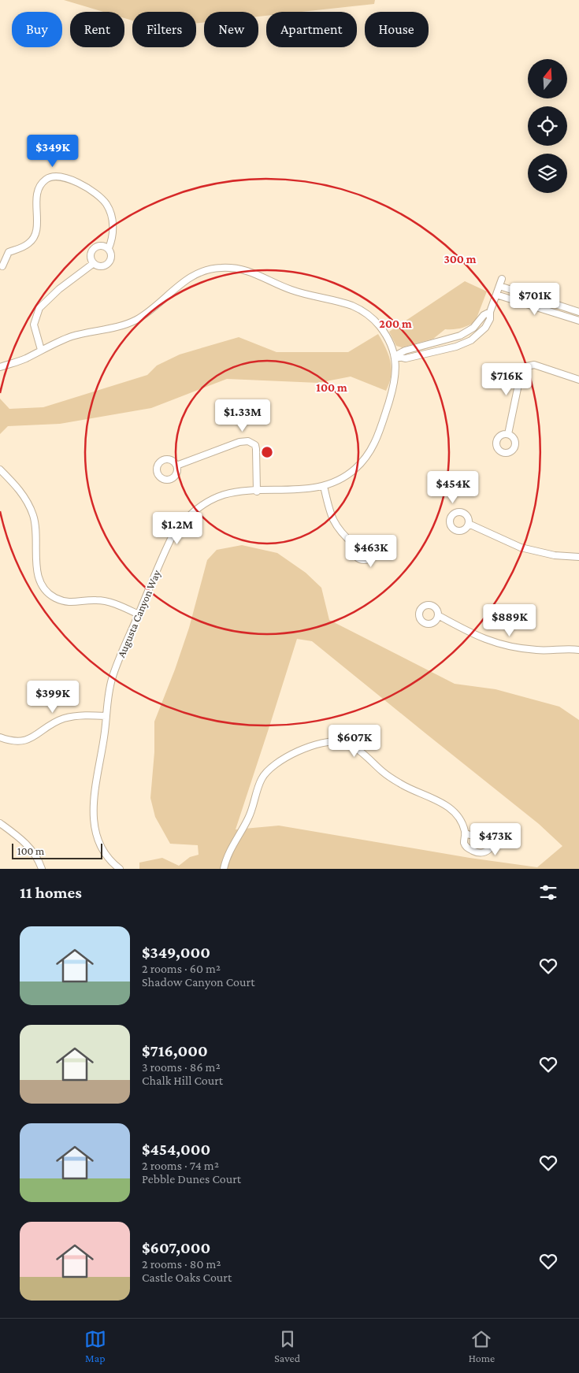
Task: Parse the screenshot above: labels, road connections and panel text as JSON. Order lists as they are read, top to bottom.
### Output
{
  "streets": {
    "street": ["Augusta Canyon Way"]
  },
  "scale_bar": "100 m",
  "north": "top",
  "page": {
    "chip": [
      "Buy",
      "Rent",
      "Filters",
      "New",
      "Apartment",
      "House"
    ],
    "price": [
      "$349K",
      "$701K",
      "$716K",
      "$1.33M",
      "$454K",
      "$1.2M",
      "$463K",
      "$889K",
      "$399K",
      "$607K",
      "$473K"
    ],
    "scale": "100 m",
    "heading": "11 homes",
    "list": [
      {
        "name": "$349,000",
        "note": "2 rooms · 60 m² · Shadow Canyon Court"
      },
      {
        "name": "$716,000",
        "note": "3 rooms · 86 m² · Chalk Hill Court"
      },
      {
        "name": "$454,000",
        "note": "2 rooms · 74 m² · Pebble Dunes Court"
      },
      {
        "name": "$607,000",
        "note": "2 rooms · 80 m² · Castle Oaks Court"
      }
    ],
    "tabs": ["Map", "Saved", "Home"]
  },
  "rings": ["300 m", "200 m", "100 m"]
}
